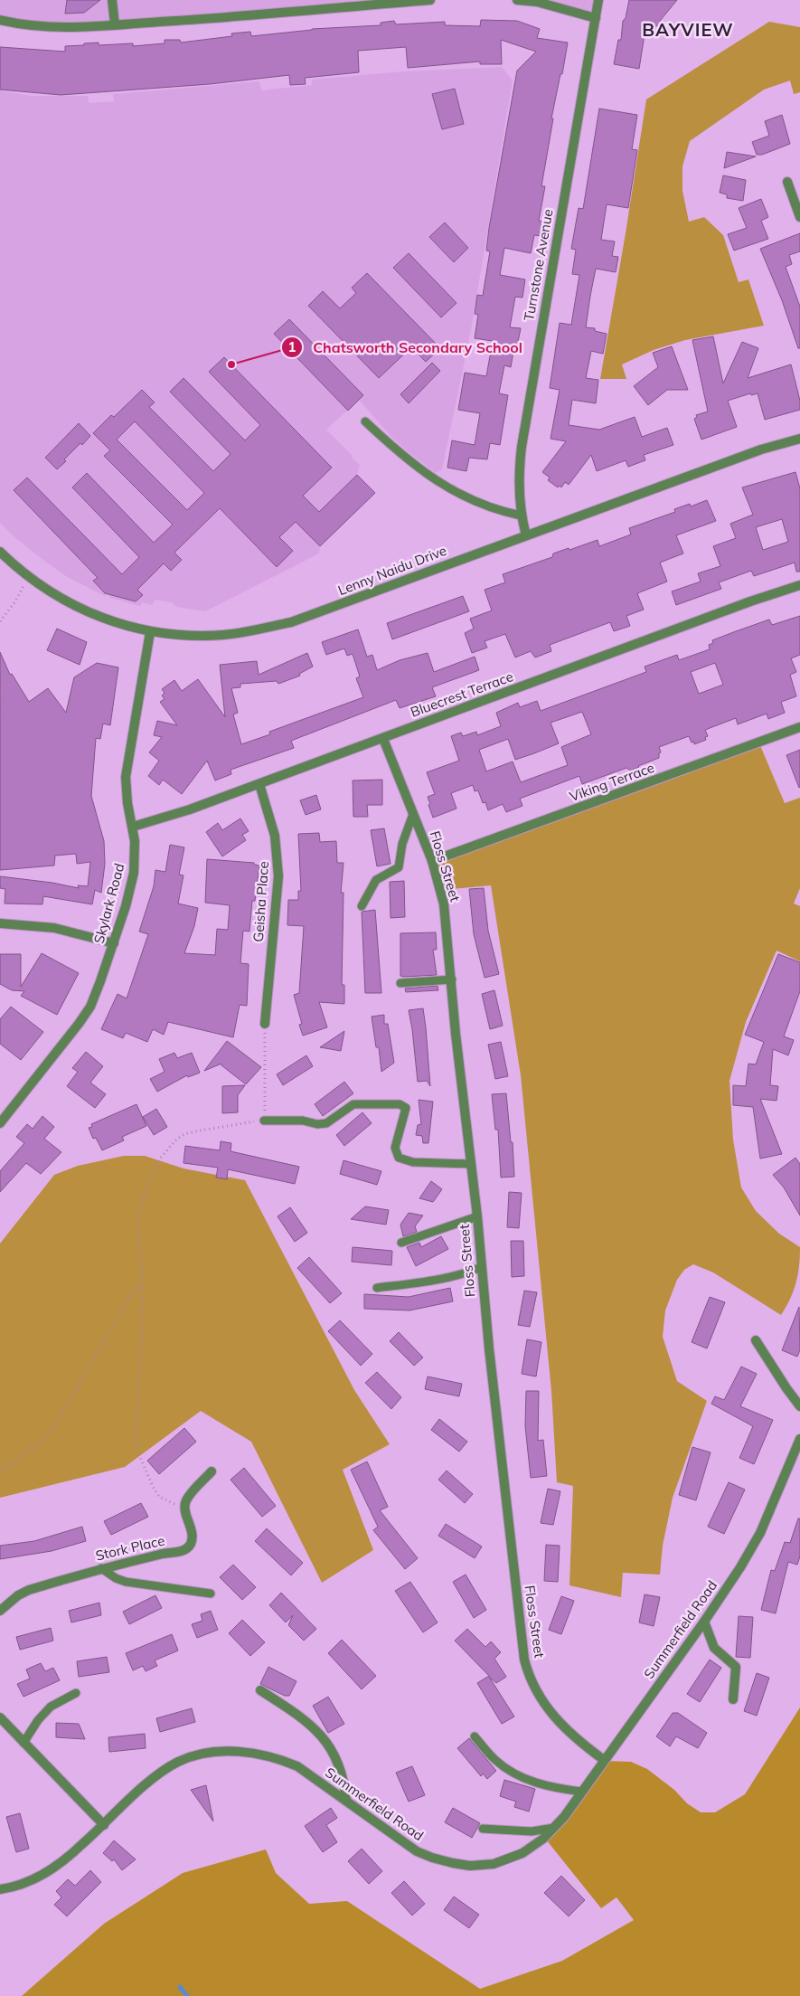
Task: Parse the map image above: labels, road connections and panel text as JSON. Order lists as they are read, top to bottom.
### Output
{
  "streets": {
    "street": [
      "Turnstone Avenue",
      "Lenny Naidu Drive",
      "Bluecrest Terrace",
      "Viking Terrace",
      "Floss Street",
      "Geisha Place",
      "Skylark Road",
      "Stork Place",
      "Summerfield Road"
    ]
  },
  "crossings": [
    ["Turnstone Avenue", "Lenny Naidu Drive"],
    ["Lenny Naidu Drive", "Skylark Road"],
    ["Bluecrest Terrace", "Floss Street"],
    ["Bluecrest Terrace", "Geisha Place"],
    ["Bluecrest Terrace", "Skylark Road"],
    ["Viking Terrace", "Floss Street"],
    ["Floss Street", "Summerfield Road"]
  ],
  "districts": ["BAYVIEW"],
  "places": ["Chatsworth Secondary School"]
}
